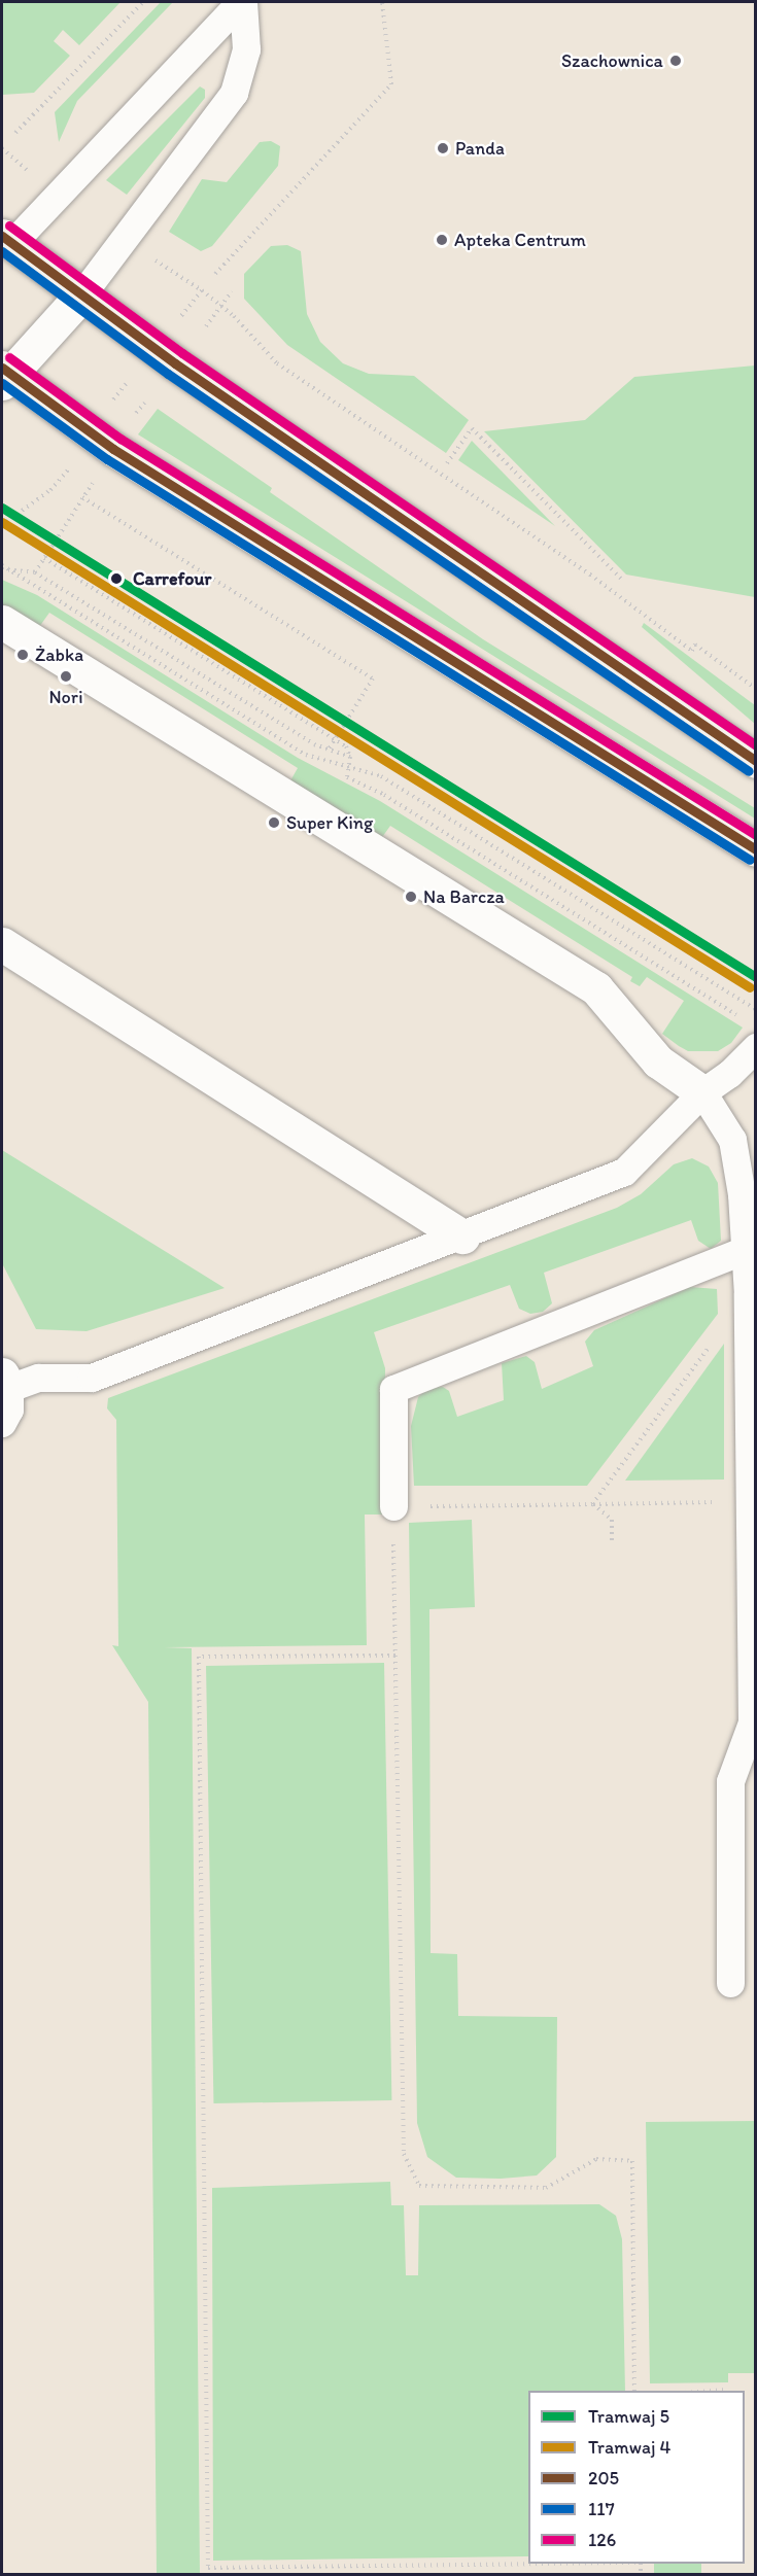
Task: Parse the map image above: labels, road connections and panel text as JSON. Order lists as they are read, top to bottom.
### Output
{
  "places": [
    "Szachownica",
    "Panda",
    "Apteka Centrum",
    "Carrefour",
    "Żabka",
    "Nori",
    "Super King",
    "Na Barcza"
  ],
  "lines": [
    "transit line 126",
    "transit line 205",
    "transit line 117",
    "tram line 5",
    "tram line 4"
  ],
  "legend": [
    "Tramwaj 5",
    "Tramwaj 4",
    "205",
    "117",
    "126"
  ]
}
